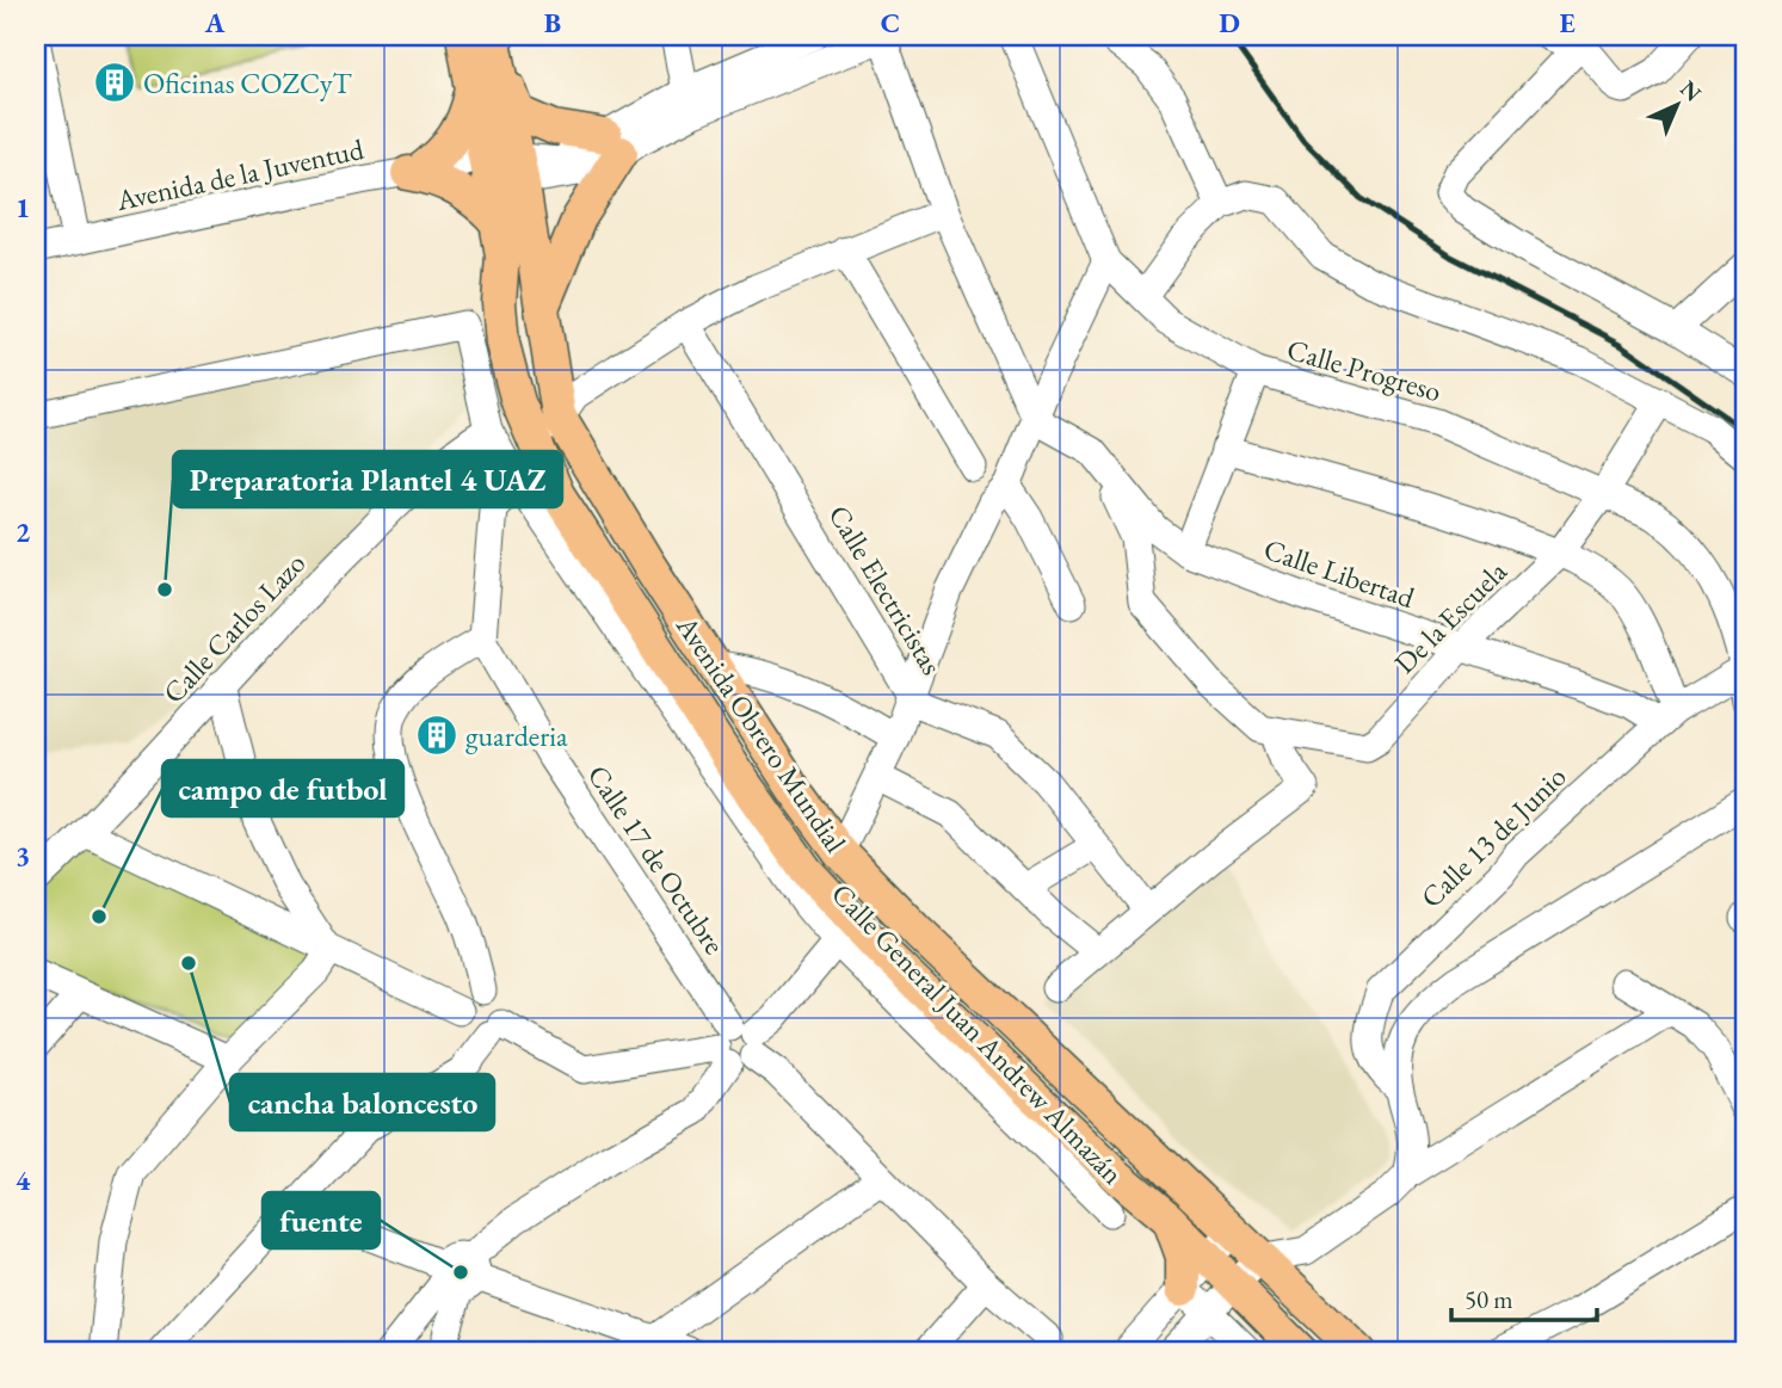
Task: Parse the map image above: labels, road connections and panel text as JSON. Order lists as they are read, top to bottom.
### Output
{
  "streets": {
    "main road": ["Avenida Obrero Mundial"],
    "street": [
      "Avenida de la Juventud",
      "Calle Progreso",
      "Calle Libertad",
      "Calle Electricistas",
      "De la Escuela",
      "Calle Carlos Lazo",
      "Calle 13 de Junio",
      "Calle 17 de Octubre",
      "Calle General Juan Andrew Almazán"
    ]
  },
  "crossings": [
    ["Avenida de la Juventud", "Avenida Obrero Mundial"],
    ["Calle Progreso", "De la Escuela"],
    ["Calle Progreso", "Calle 13 de Junio"],
    ["Calle Libertad", "De la Escuela"],
    ["Calle Libertad", "Calle 13 de Junio"],
    ["Calle Carlos Lazo", "Calle General Juan Andrew Almazán"]
  ],
  "places": {
    "building": ["Oficinas COZCyT", "guarderia"],
    "other": [
      "Preparatoria Plantel 4 UAZ",
      "campo de futbol",
      "cancha baloncesto",
      "fuente"
    ]
  },
  "scale_bar": "50 m",
  "north": "top right",
  "grid": {
    "columns": [
      "A",
      "B",
      "C",
      "D",
      "E"
    ],
    "rows": [
      "1",
      "2",
      "3",
      "4"
    ]
  }
}
